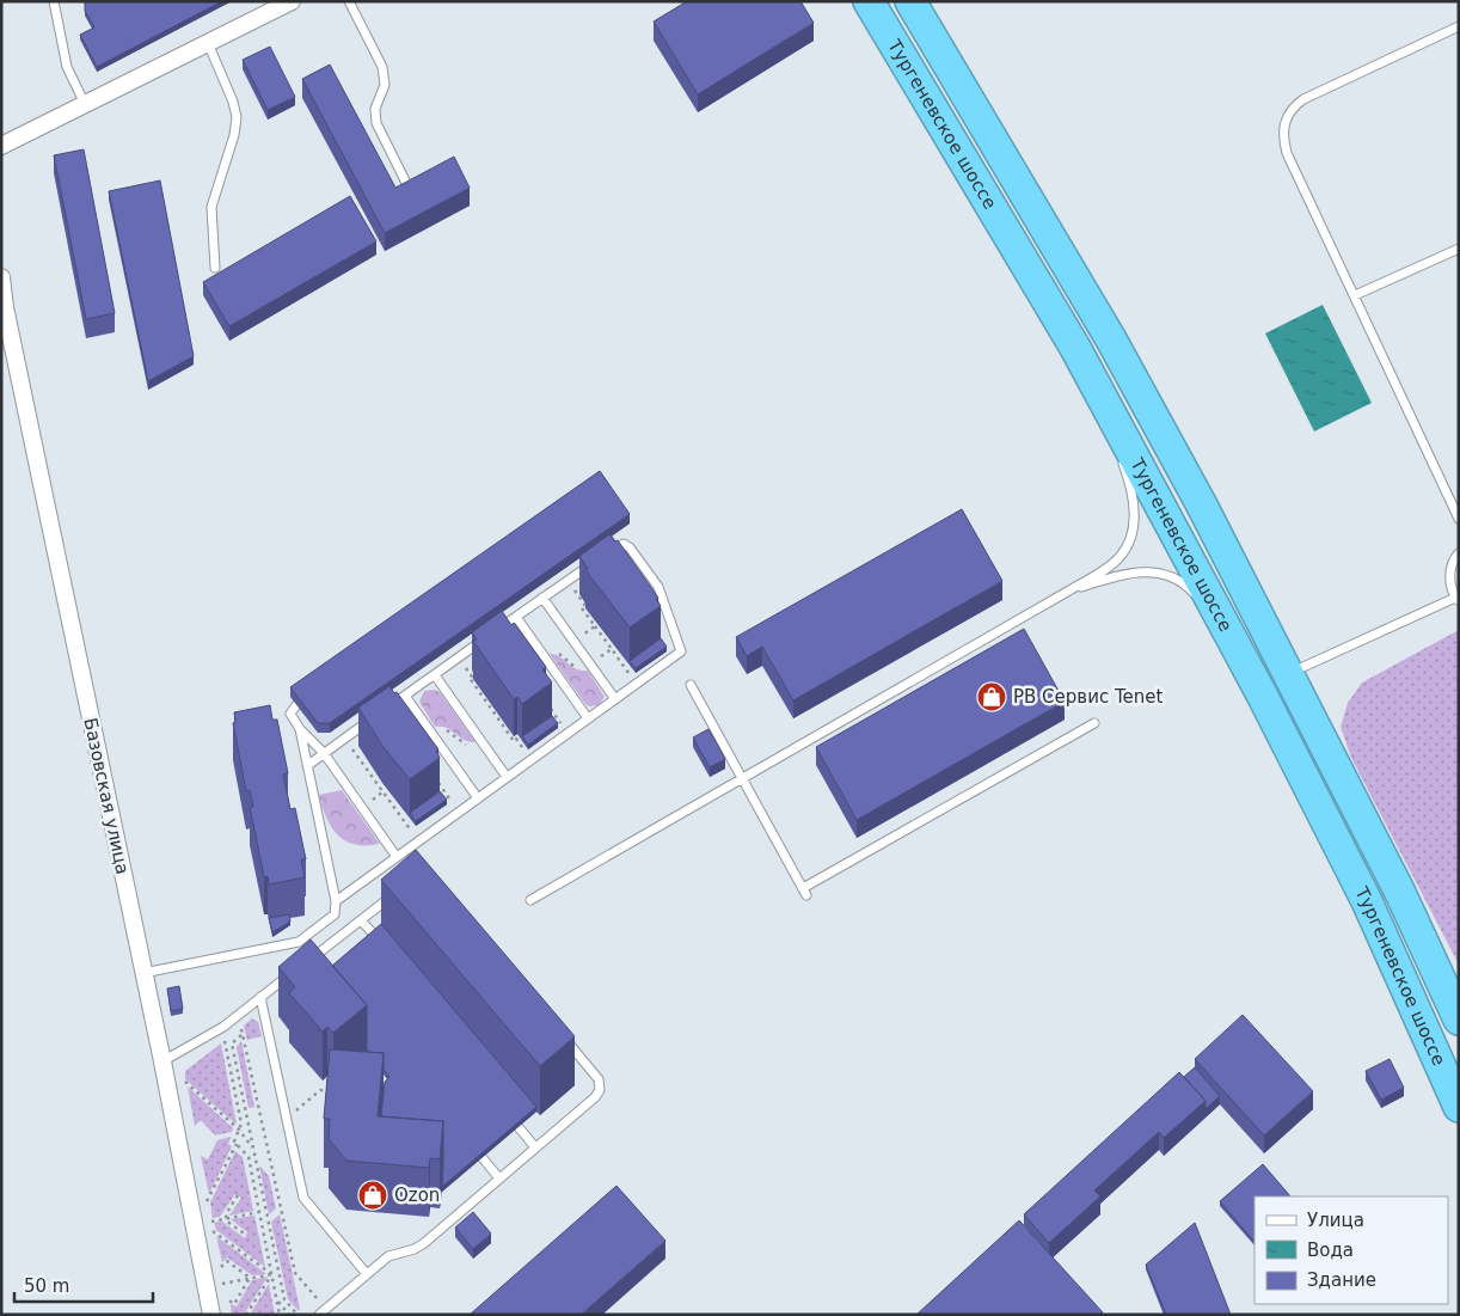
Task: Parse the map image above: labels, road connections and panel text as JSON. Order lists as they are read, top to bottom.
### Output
{
  "streets": {
    "highway": ["Тургеневское шоссе"],
    "street": ["Базовская улица"]
  },
  "places": {
    "shop": ["PB Сервис Tenet", "Ozon"]
  },
  "legend": ["Улица", "Вода", "Здание"],
  "scale_bar": "50 m"
}
